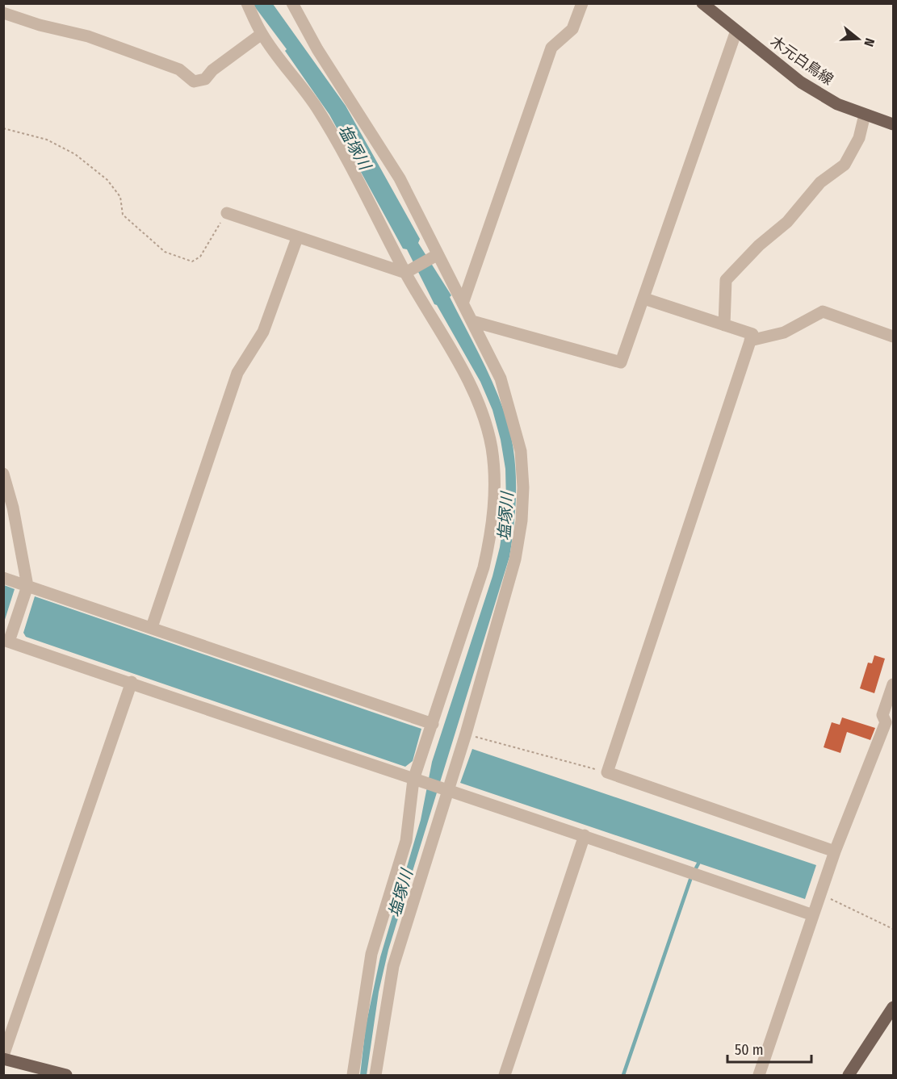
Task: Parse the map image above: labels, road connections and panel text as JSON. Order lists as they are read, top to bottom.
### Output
{
  "streets": {
    "main road": ["木元白鳥線"]
  },
  "water": ["塩塚川"],
  "scale_bar": "50 m",
  "north": "right"
}
